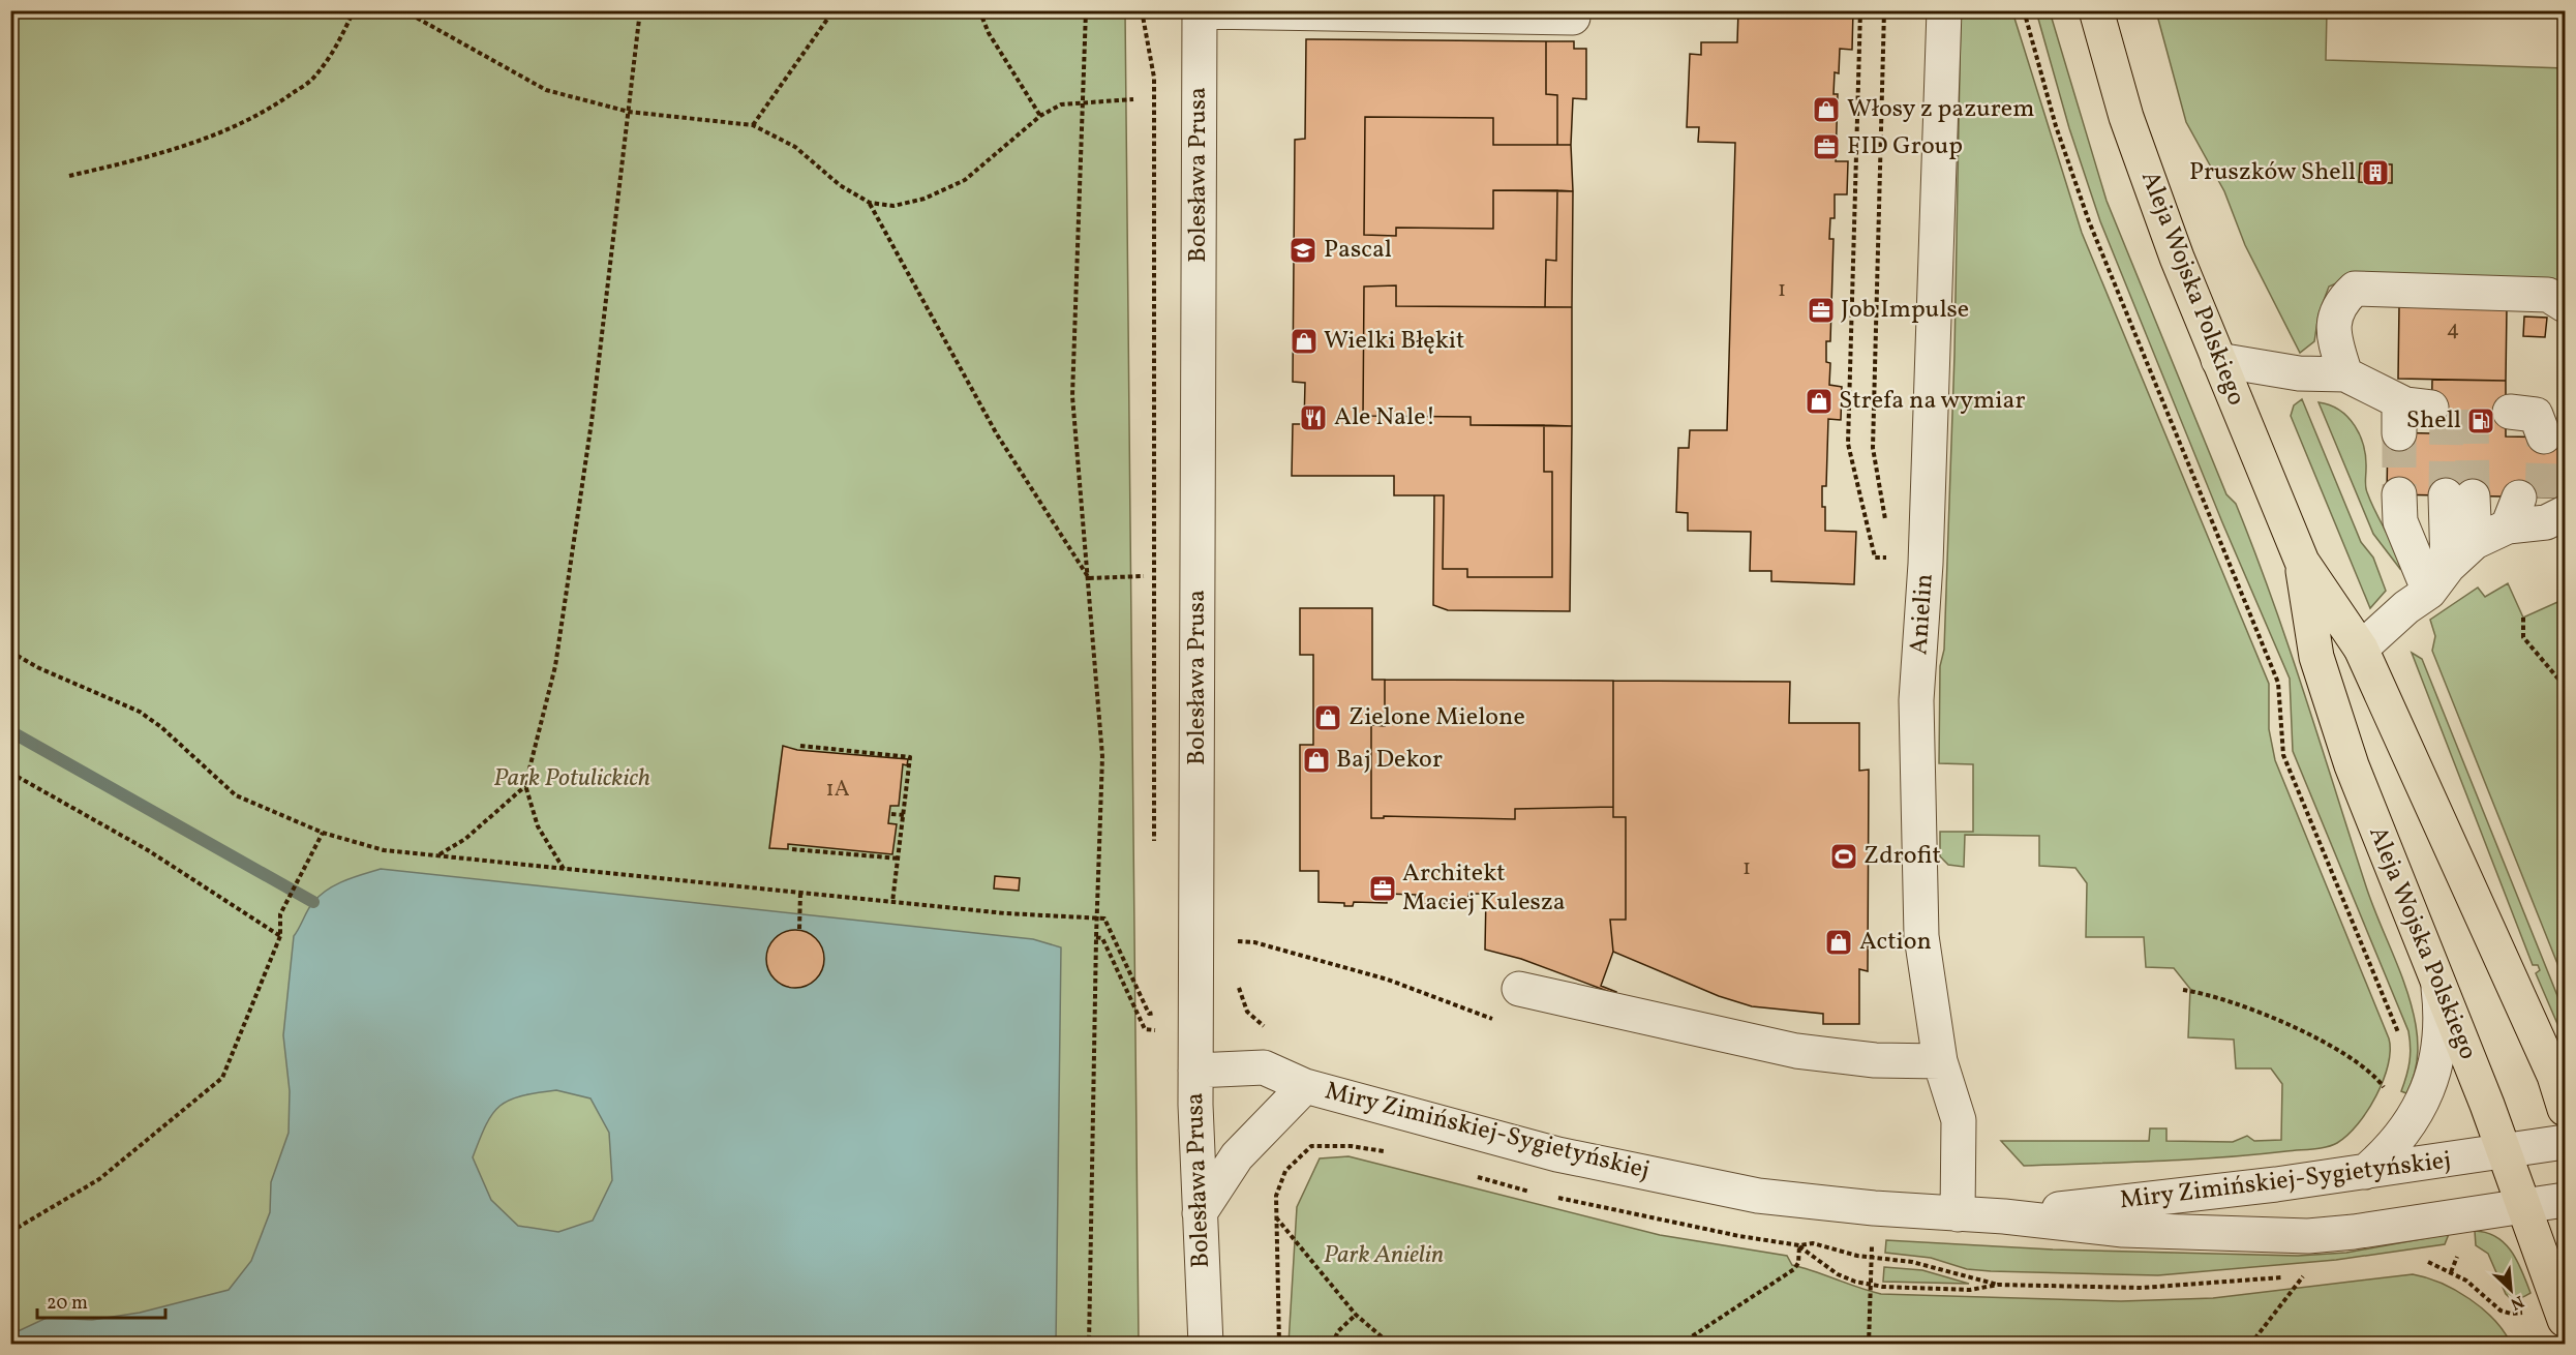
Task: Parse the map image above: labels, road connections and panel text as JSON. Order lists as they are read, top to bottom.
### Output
{
  "streets": {
    "main road": ["Aleja Wojska Polskiego"],
    "street": ["Bolesława Prusa", "Anielin", "Miry Zimińskiej-Sygietyńskiej"]
  },
  "crossings": [
    ["Bolesława Prusa", "Miry Zimińskiej-Sygietyńskiej"],
    ["Aleja Wojska Polskiego", "Miry Zimińskiej-Sygietyńskiej"],
    ["Anielin", "Miry Zimińskiej-Sygietyńskiej"]
  ],
  "parks": ["Park Potulickich", "Park Anielin"],
  "places": {
    "shop": [
      "Włosy z pazurem",
      "Wielki Błękit",
      "Strefa na wymiar",
      "Zielone Mielone",
      "Baj Dekor",
      "Action"
    ],
    "office": ["FID Group", "Job Impulse", "Architekt Maciej Kulesza"],
    "building": ["Pruszków Shell"],
    "school or university": ["Pascal"],
    "restaurant": ["Ale Nale!"],
    "fuel station": ["Shell"],
    "sports": ["Zdrofit"]
  },
  "house_numbers": [
    "1",
    "4",
    "1A",
    "1"
  ],
  "scale_bar": "20 m",
  "north": "bottom right"
}
